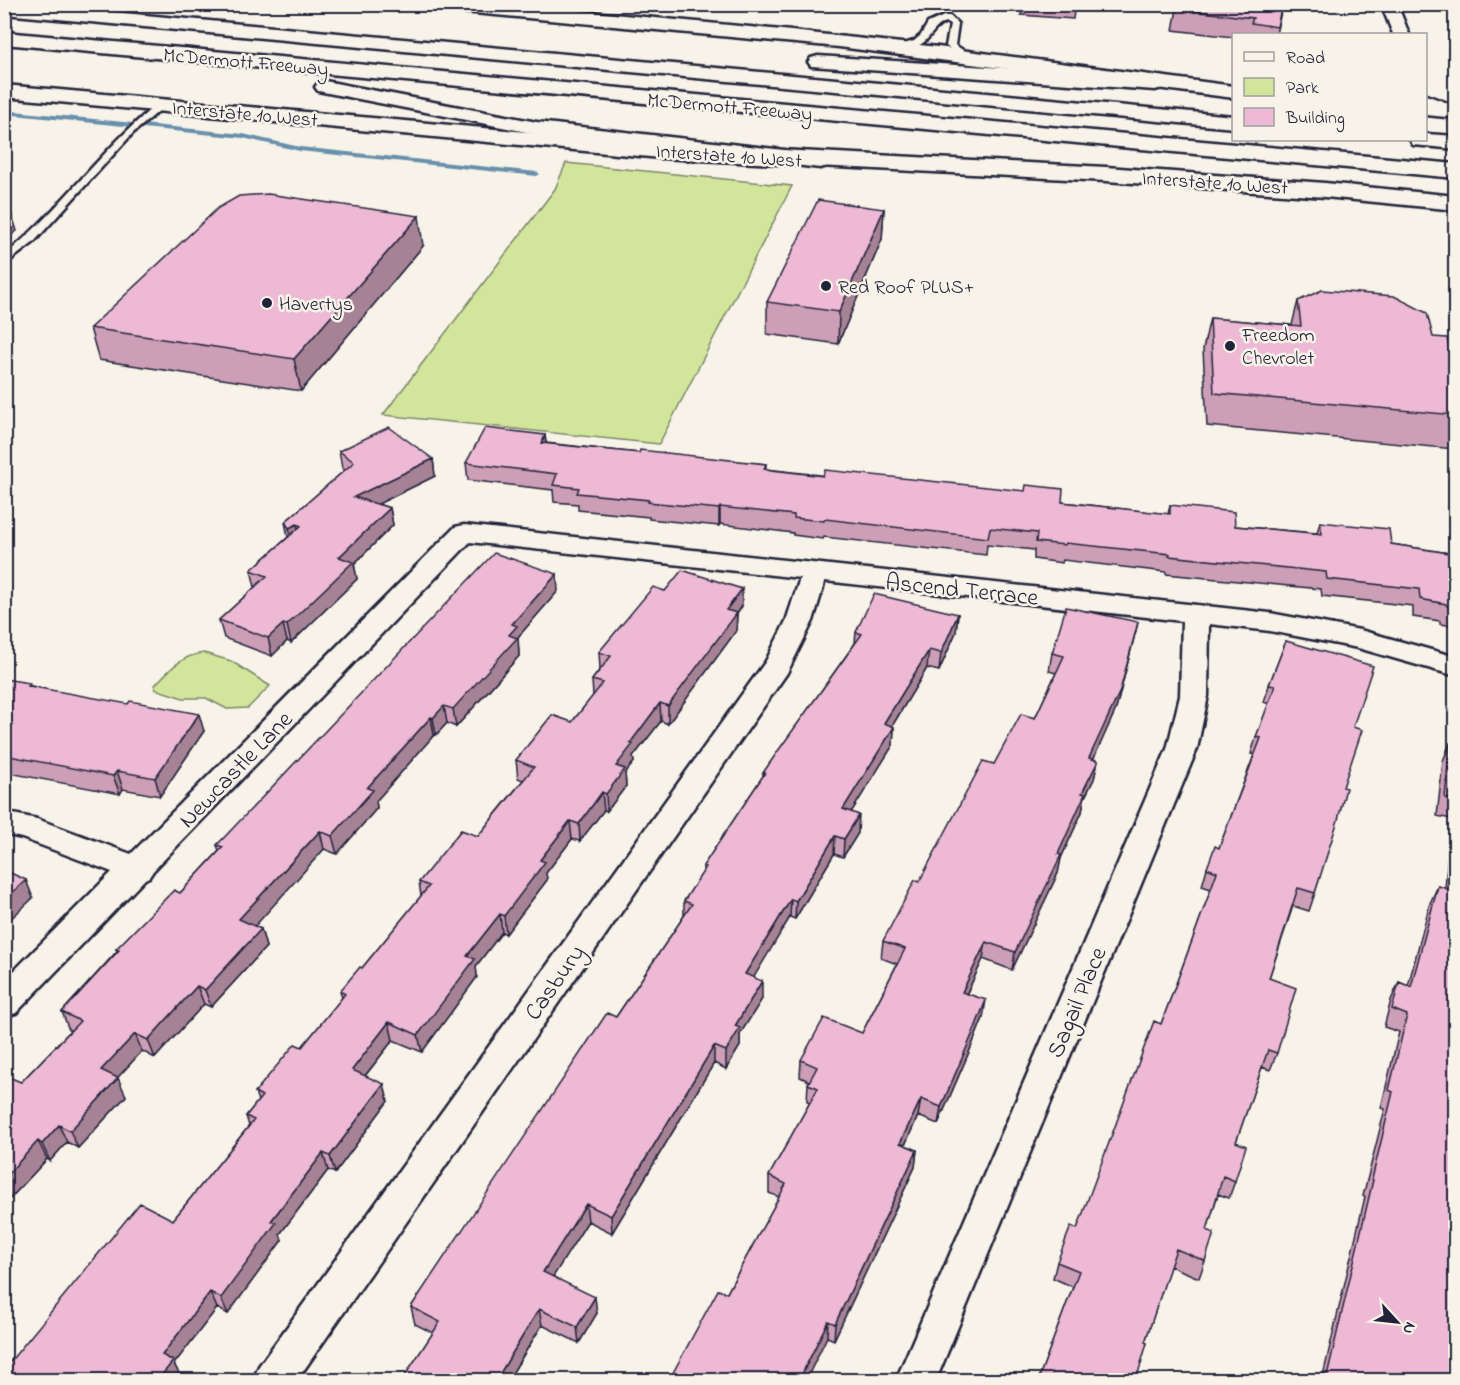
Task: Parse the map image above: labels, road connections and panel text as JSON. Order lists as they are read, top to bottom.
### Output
{
  "streets": {
    "main road": ["McDermott Freeway", "Interstate 10 West"],
    "street": [
      "Ascend Terrace",
      "Newcastle Lane",
      "Casbury",
      "Sagail Place"
    ]
  },
  "crossings": [
    ["Ascend Terrace", "Newcastle Lane"],
    ["Ascend Terrace", "Casbury"],
    ["Ascend Terrace", "Sagail Place"]
  ],
  "places": ["Red Roof PLUS+", "Havertys", "Freedom Chevrolet"],
  "legend": ["Road", "Park", "Building"],
  "north": "bottom right"
}
